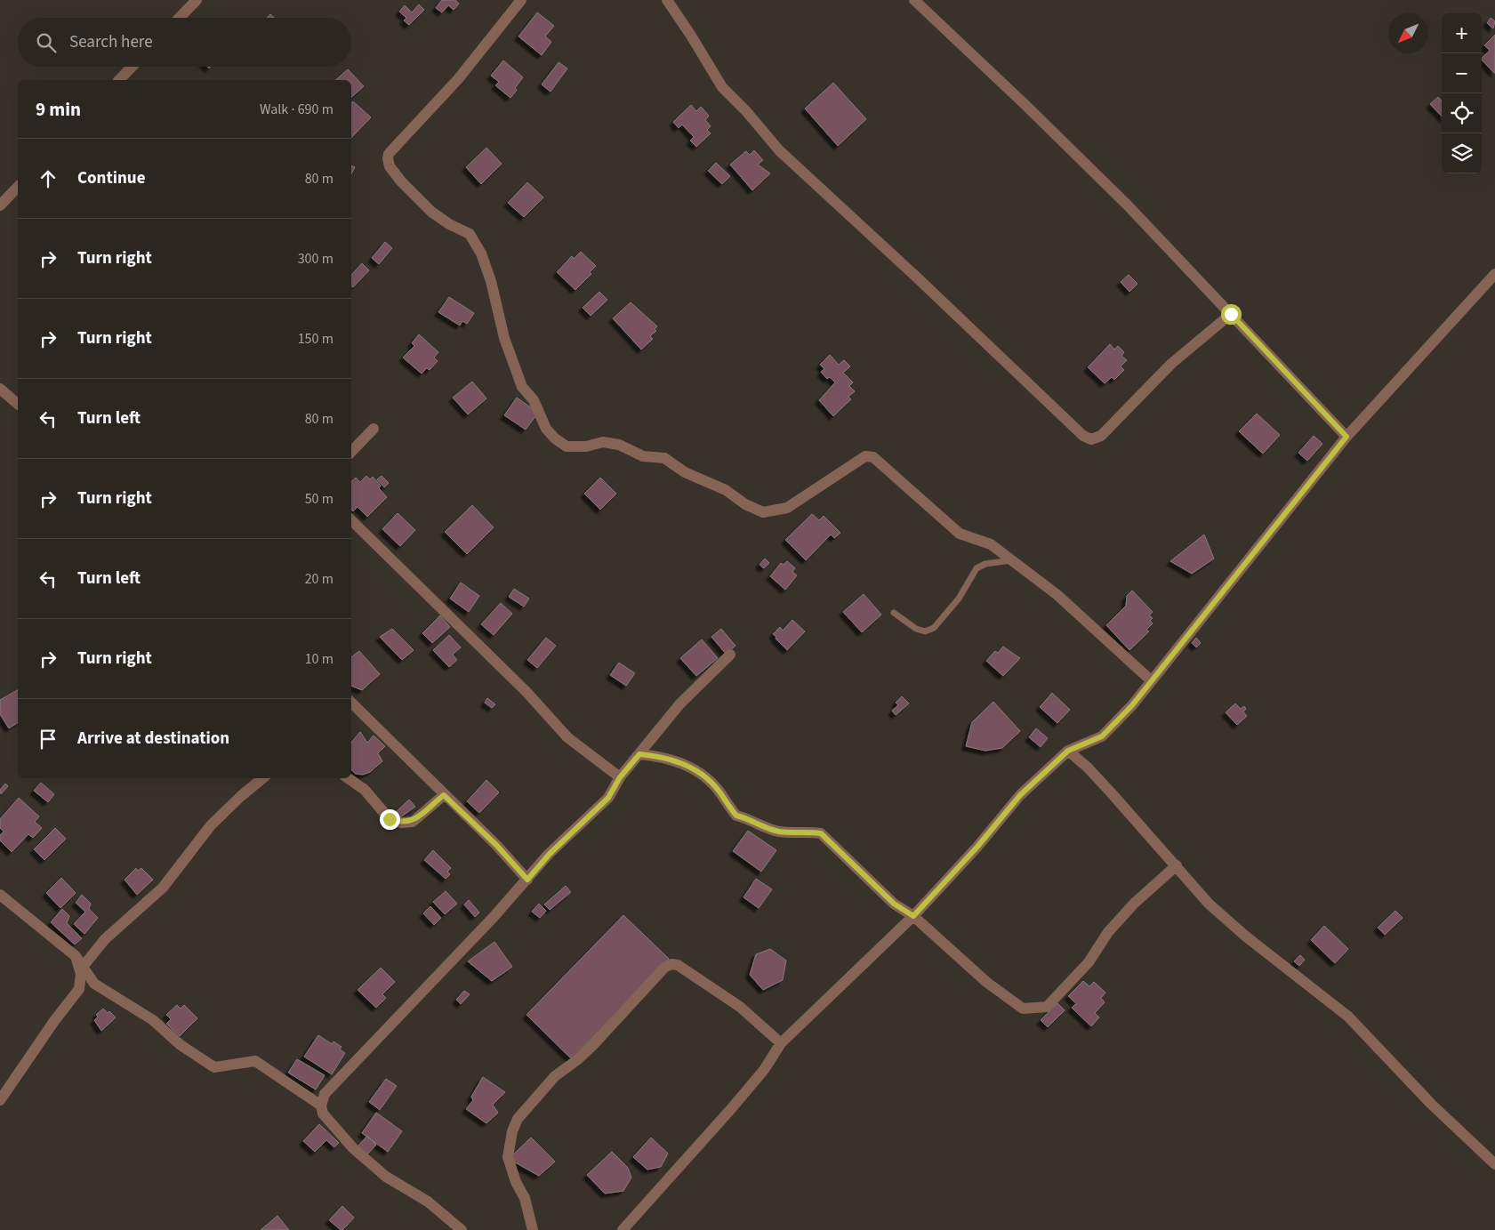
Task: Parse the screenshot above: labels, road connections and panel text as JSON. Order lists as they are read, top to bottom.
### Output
{
  "north": "bottom left",
  "page": {
    "map_buttons": ["+", "−"],
    "search": "Search here",
    "heading": ["9 min", "Walk · 690 m"],
    "list": [
      ["Continue", "80 m"],
      ["Turn right", "300 m"],
      ["Turn right", "150 m"],
      ["Turn left", "80 m"],
      ["Turn right", "50 m"],
      ["Turn left", "20 m"],
      ["Turn right", "10 m"],
      "Arrive at destination"
    ]
  }
}
